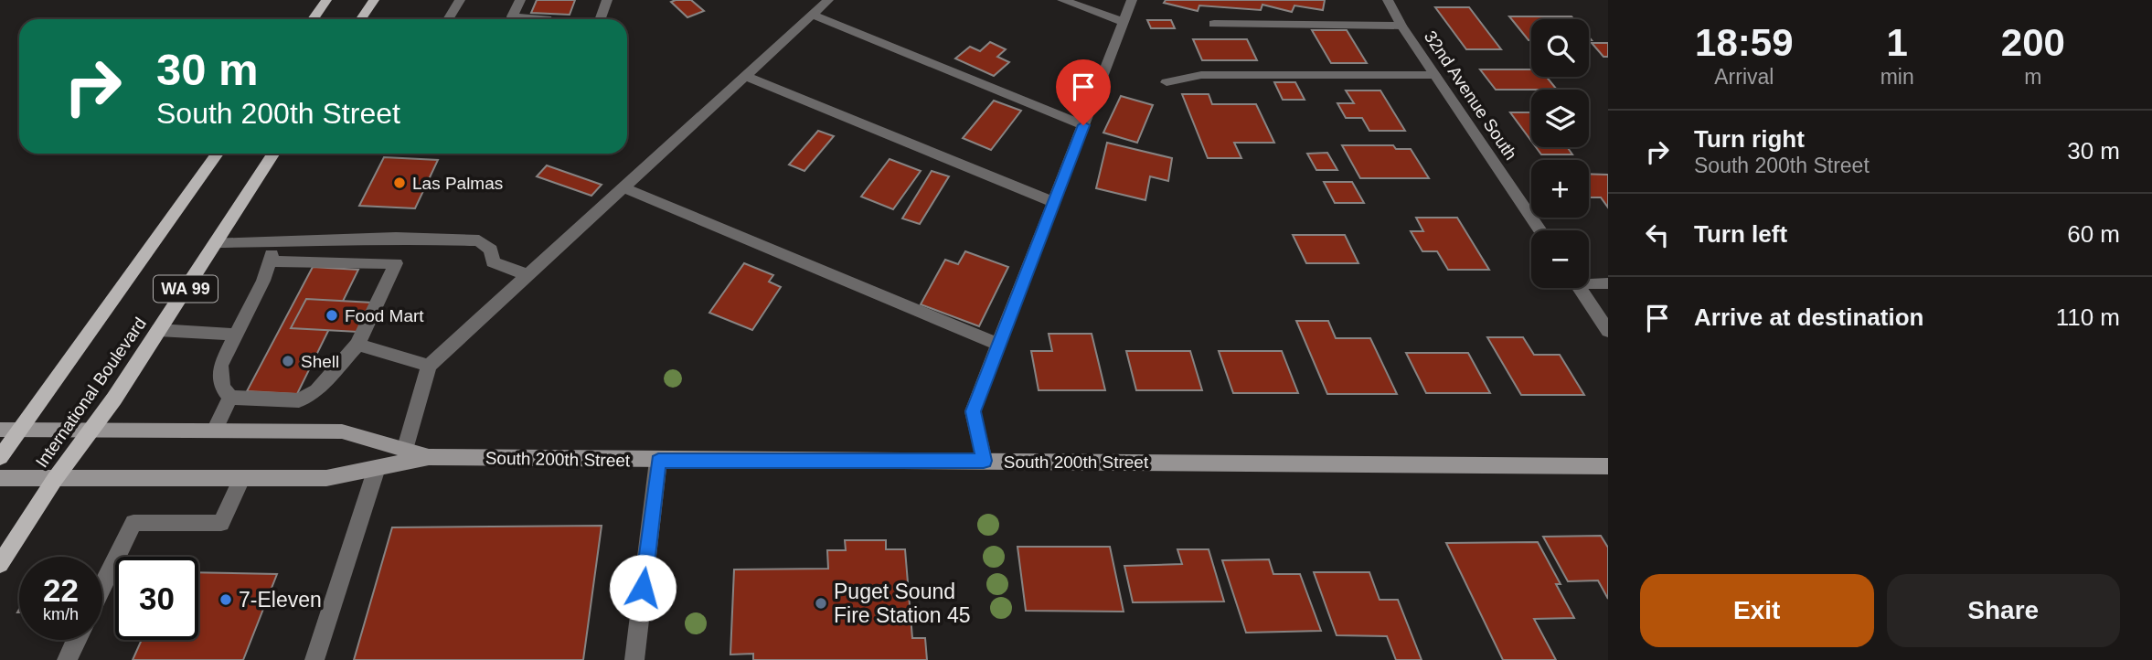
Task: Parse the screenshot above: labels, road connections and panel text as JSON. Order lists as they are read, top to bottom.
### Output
{
  "streets": {
    "main road": ["WA 99", "International Boulevard", "South 200th Street"],
    "street": ["32nd Avenue South"]
  },
  "crossings": [
    ["International Boulevard", "South 200th Street"]
  ],
  "places": [
    "Las Palmas",
    "Food Mart",
    "Shell",
    "7-Eleven",
    "Puget Sound Fire Station 45"
  ],
  "page": {
    "eta": [
      "18:59",
      "Arrival",
      "1",
      "min",
      "200",
      "m"
    ],
    "map_buttons": ["+", "−"],
    "turn": ["30 m", "South 200th Street"],
    "list": [
      {
        "name": "Turn right",
        "note": "South 200th Street",
        "value": "30 m"
      },
      {
        "name": "Turn left",
        "value": "60 m"
      },
      {
        "name": "Arrive at destination",
        "value": "110 m"
      }
    ],
    "speed": "22 km/h",
    "limit": "30",
    "buttons": ["Exit", "Share"]
  }
}
